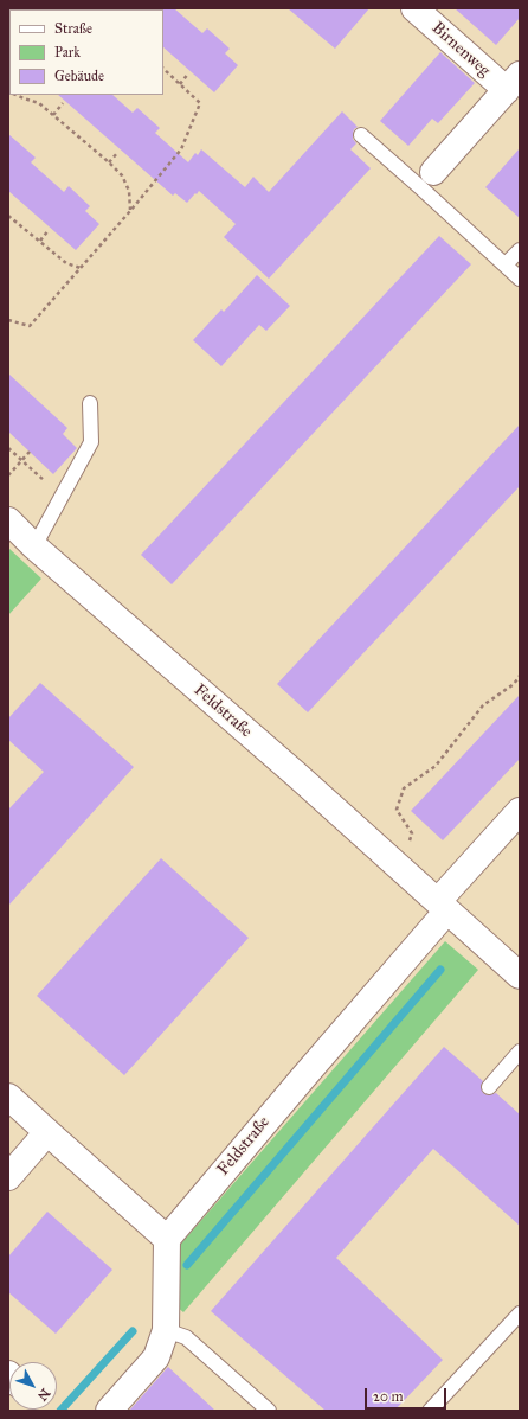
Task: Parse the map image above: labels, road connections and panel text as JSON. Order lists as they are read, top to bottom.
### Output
{
  "streets": {
    "street": ["Birnenweg", "Feldstraße"]
  },
  "legend": ["Straße", "Park", "Gebäude"],
  "scale_bar": "20 m",
  "north": "bottom right"
}
